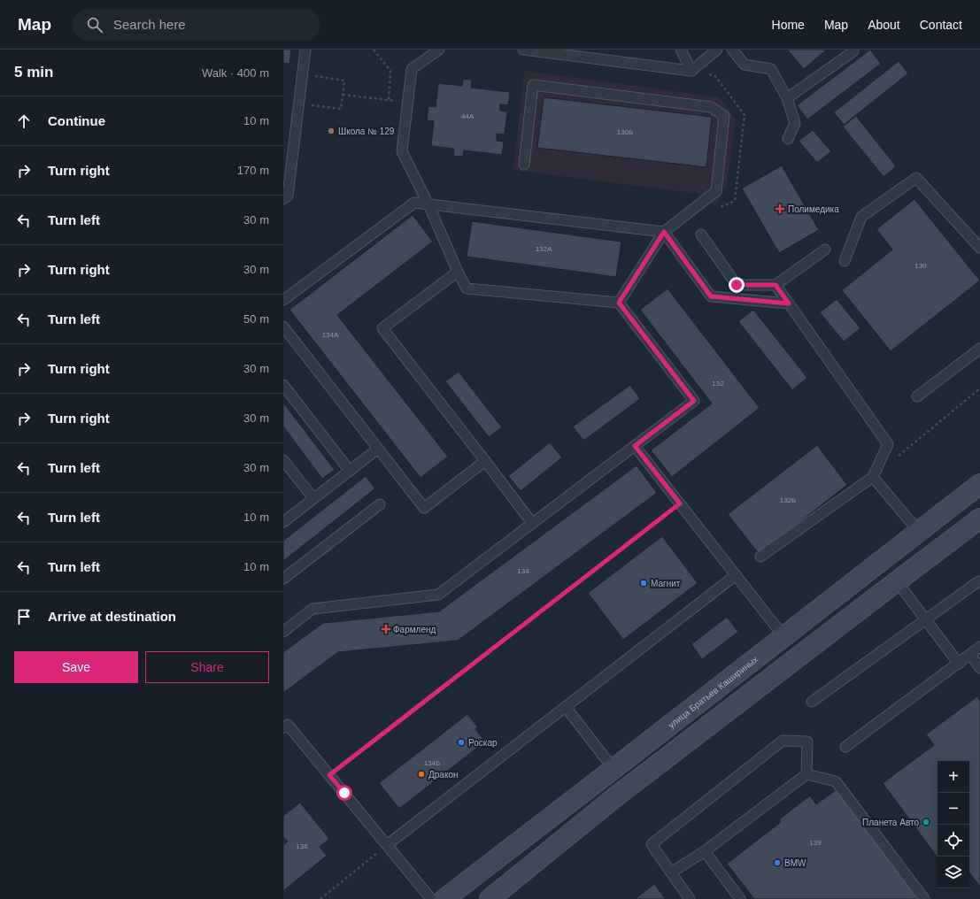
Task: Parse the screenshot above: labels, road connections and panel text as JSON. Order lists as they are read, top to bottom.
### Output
{
  "streets": {
    "main road": ["улица Братьев Кашириных"]
  },
  "places": {
    "other": [
      "Школа № 129",
      "Магнит",
      "Роскар",
      "Дракон",
      "Планета Авто",
      "BMW"
    ],
    "health": ["Полимедика", "Фармленд"]
  },
  "house_numbers": [
    "44А",
    "130Б",
    "132А",
    "130",
    "134А",
    "132",
    "132Б",
    "134",
    "134Б",
    "139",
    "136"
  ],
  "page": {
    "header": "Map",
    "search": "Search here",
    "nav": [
      "Home",
      "Map",
      "About",
      "Contact"
    ],
    "heading": ["5 min", "Walk · 400 m"],
    "list": [
      ["Continue", "10 m"],
      ["Turn right", "170 m"],
      ["Turn left", "30 m"],
      ["Turn right", "30 m"],
      ["Turn left", "50 m"],
      ["Turn right", "30 m"],
      ["Turn right", "30 m"],
      ["Turn left", "30 m"],
      ["Turn left", "10 m"],
      ["Turn left", "10 m"],
      "Arrive at destination"
    ],
    "buttons": ["Save", "Share"],
    "map_buttons": ["+", "−"]
  }
}
